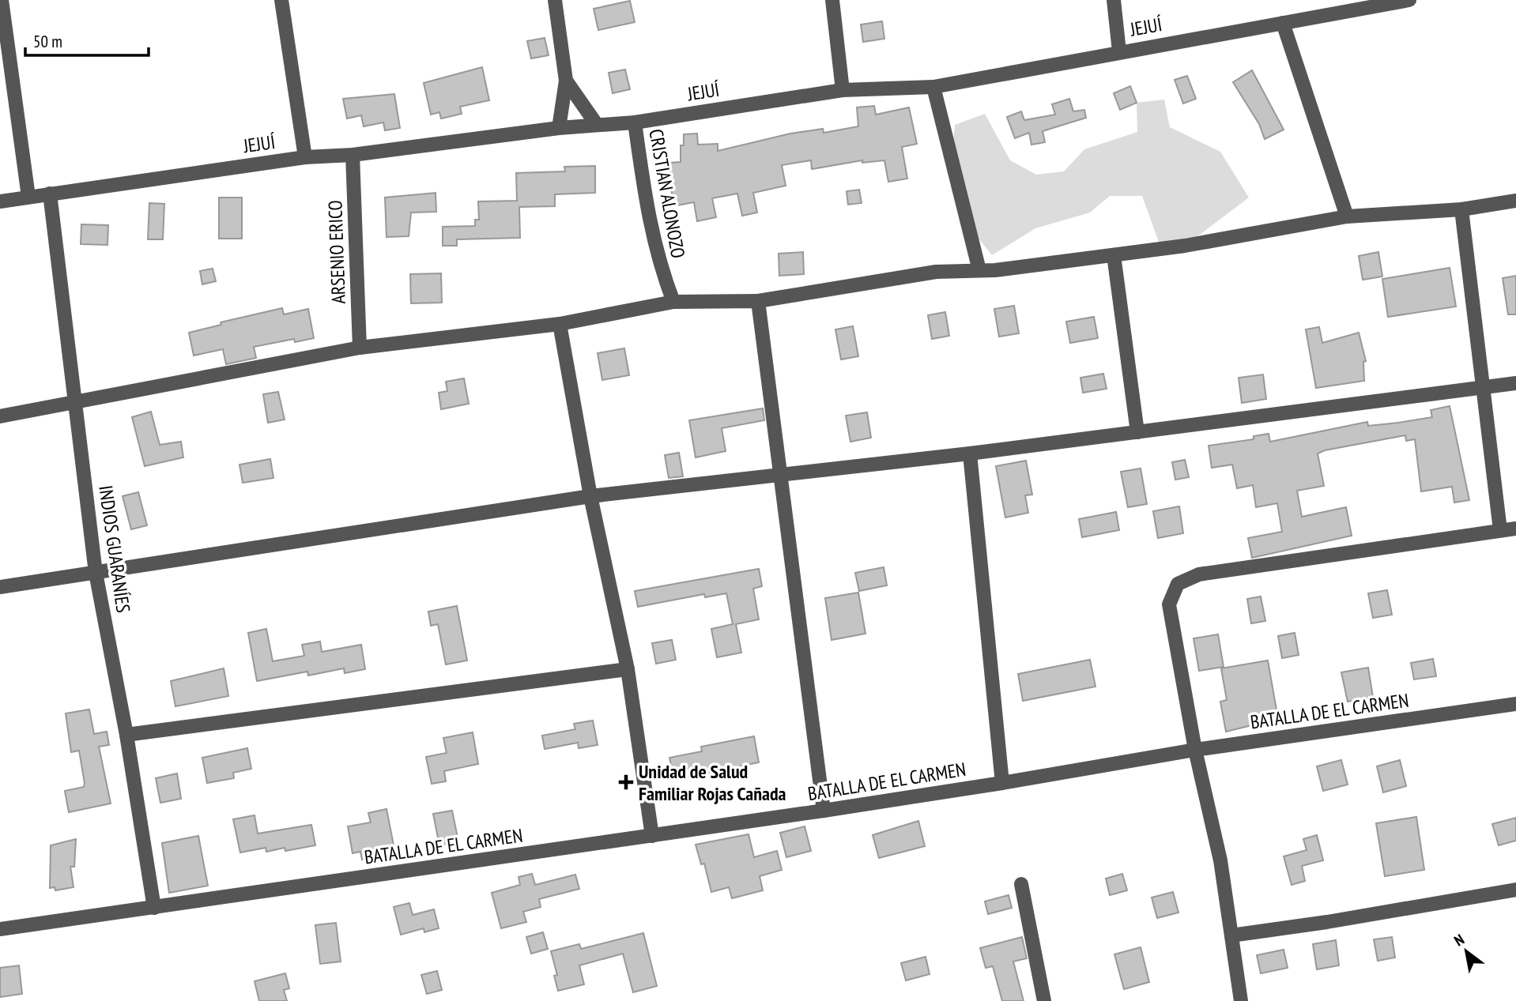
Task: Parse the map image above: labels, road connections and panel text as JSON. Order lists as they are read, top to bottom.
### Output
{
  "streets": {
    "street": [
      "JEJUÍ",
      "CRISTIAN ALONOZO",
      "ARSENIO ERICO",
      "INDIOS GUARANÍES",
      "BATALLA DE EL CARMEN"
    ]
  },
  "crossings": [
    ["JEJUÍ", "CRISTIAN ALONOZO"],
    ["JEJUÍ", "ARSENIO ERICO"],
    ["JEJUÍ", "INDIOS GUARANÍES"],
    ["INDIOS GUARANÍES", "BATALLA DE EL CARMEN"]
  ],
  "places": {
    "health": ["Unidad de Salud Familiar Rojas Cañada"]
  },
  "scale_bar": "50 m",
  "north": "top left"
}
